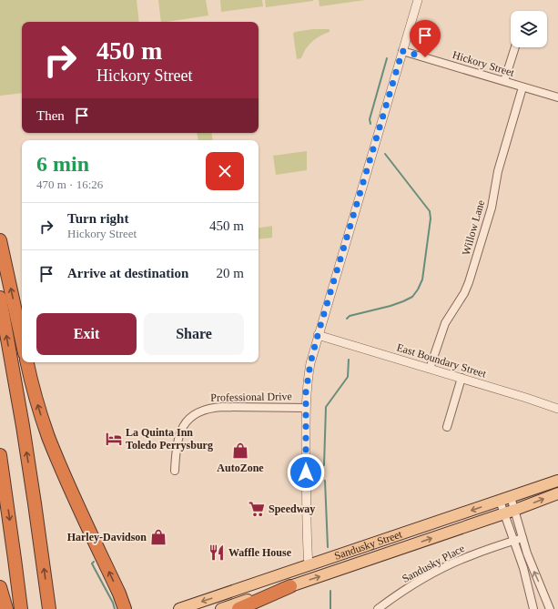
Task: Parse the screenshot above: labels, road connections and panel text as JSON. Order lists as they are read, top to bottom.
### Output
{
  "streets": {
    "main road": ["Sandusky Street"],
    "street": [
      "Hickory Street",
      "Willow Lane",
      "East Boundary Street",
      "Professional Drive",
      "Sandusky Place"
    ]
  },
  "crossings": [
    ["Hickory Street", "Willow Lane"],
    ["Willow Lane", "East Boundary Street"]
  ],
  "places": {
    "hotel": ["La Quinta Inn Toledo Perrysburg"],
    "shop": ["AutoZone", "Harley-Davidson"],
    "supermarket": ["Speedway"],
    "restaurant": ["Waffle House"]
  },
  "page": {
    "turn": ["450 m", "Hickory Street"],
    "then": "Then",
    "heading": ["6 min", "470 m · 16:26"],
    "list": [
      {
        "name": "Turn right",
        "note": "Hickory Street",
        "value": "450 m"
      },
      {
        "name": "Arrive at destination",
        "value": "20 m"
      }
    ],
    "buttons": ["Exit", "Share"]
  }
}
